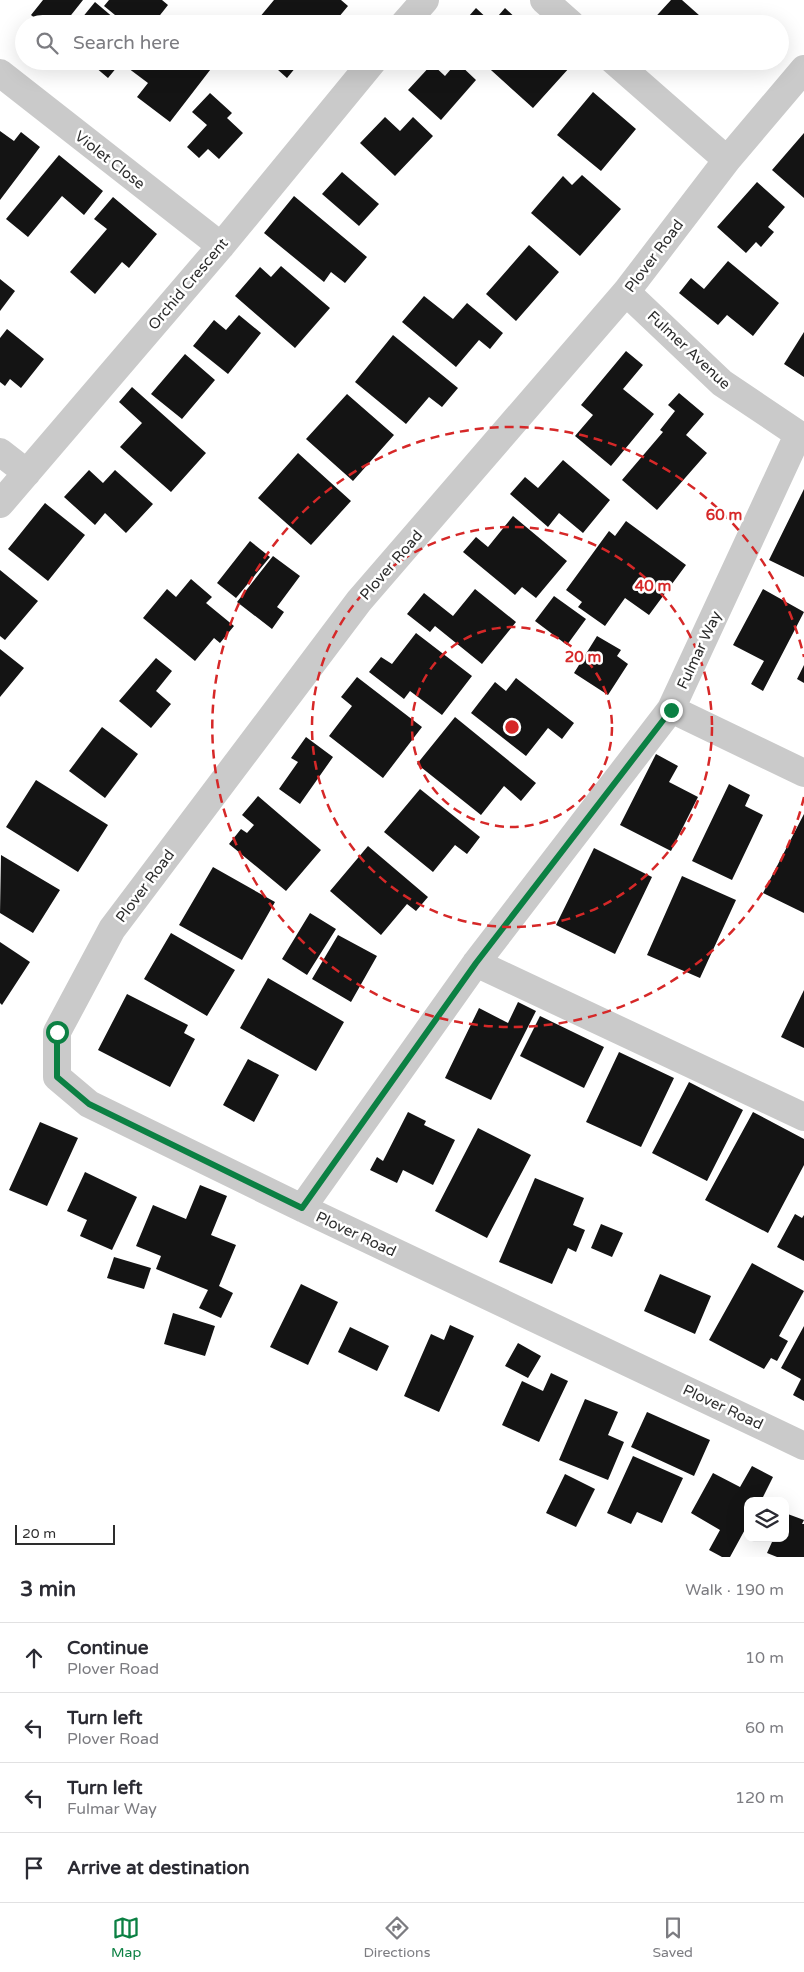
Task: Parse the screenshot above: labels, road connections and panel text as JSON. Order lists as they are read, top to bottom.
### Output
{
  "streets": {
    "street": [
      "Violet Close",
      "Plover Road",
      "Orchid Crescent",
      "Fulmer Avenue",
      "Fulmar Way"
    ]
  },
  "crossings": [
    ["Violet Close", "Orchid Crescent"],
    ["Plover Road", "Fulmer Avenue"],
    ["Plover Road", "Fulmar Way"],
    ["Fulmer Avenue", "Fulmar Way"]
  ],
  "scale_bar": "20 m",
  "page": {
    "search": "Search here",
    "scale": "20 m",
    "heading": ["3 min", "Walk · 190 m"],
    "list": [
      ["Continue", "Plover Road", "10 m"],
      ["Turn left", "Plover Road", "60 m"],
      ["Turn left", "Fulmar Way", "120 m"],
      "Arrive at destination"
    ],
    "nav": ["Map", "Directions", "Saved"]
  },
  "rings": ["60 m", "40 m", "20 m"]
}
